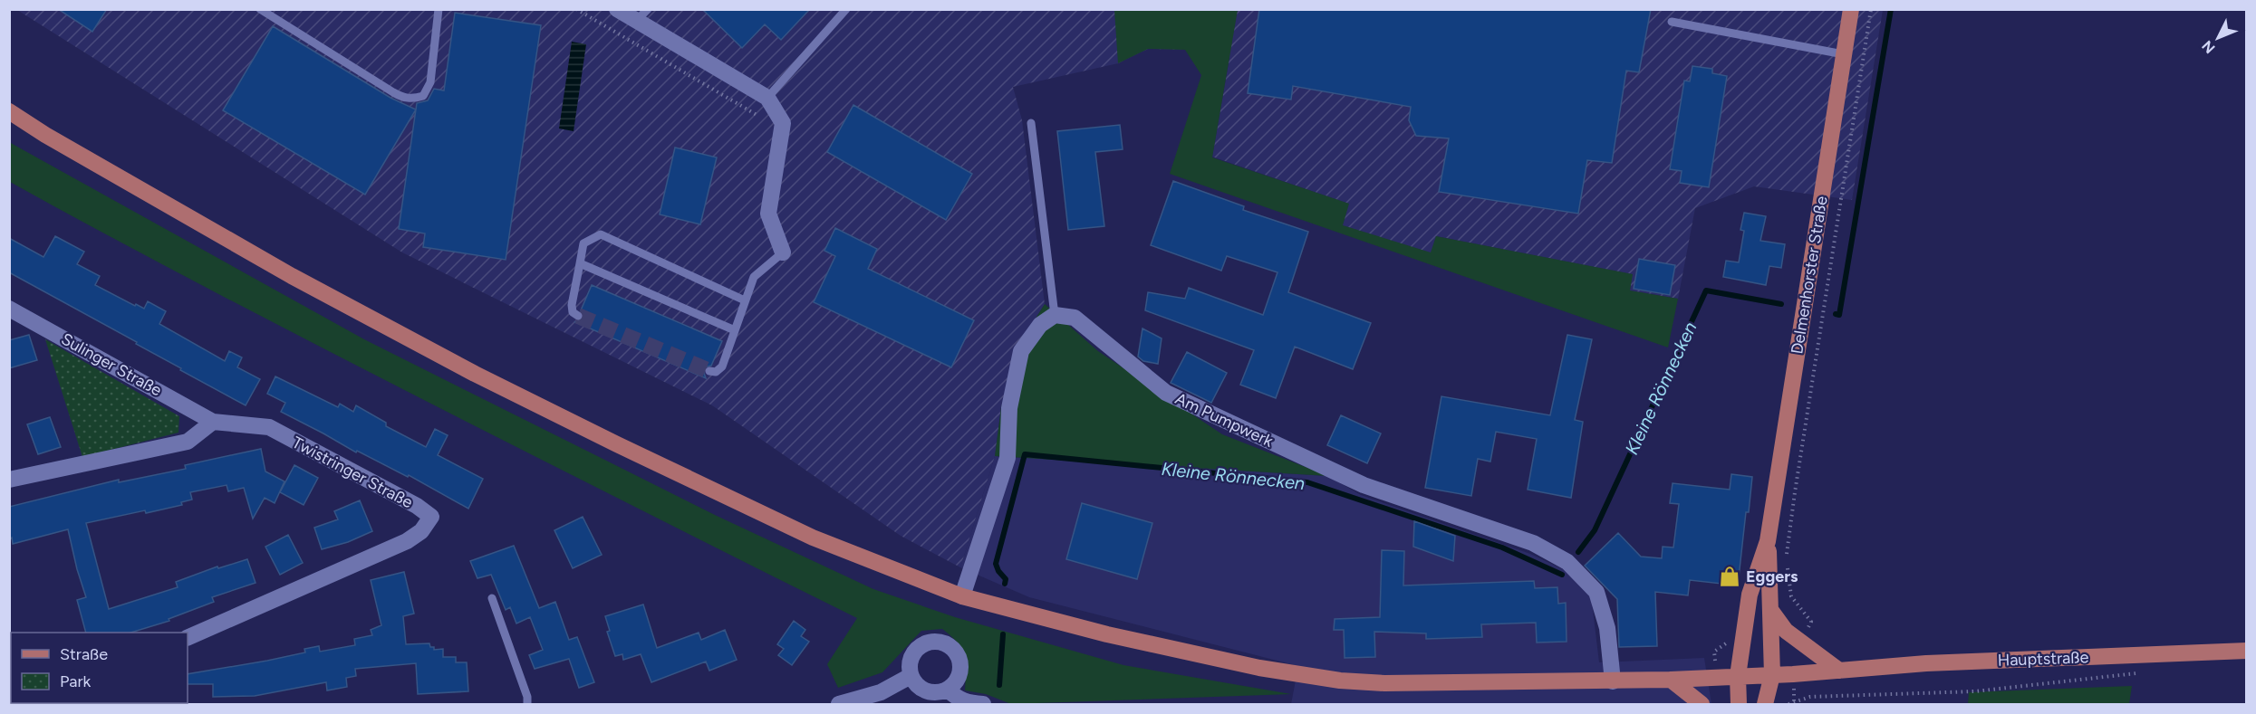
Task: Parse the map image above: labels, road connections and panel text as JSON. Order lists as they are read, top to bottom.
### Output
{
  "streets": {
    "main road": ["Delmenhorster Straße", "Hauptstraße"],
    "street": ["Sulinger Straße", "Am Pumpwerk", "Twistringer Straße"]
  },
  "crossings": [
    ["Delmenhorster Straße", "Hauptstraße"],
    ["Sulinger Straße", "Twistringer Straße"],
    ["Am Pumpwerk", "Hauptstraße"]
  ],
  "water": ["Kleine Rönnecken"],
  "places": {
    "shop": ["Eggers"]
  },
  "legend": ["Straße", "Park"],
  "north": "bottom left"
}
